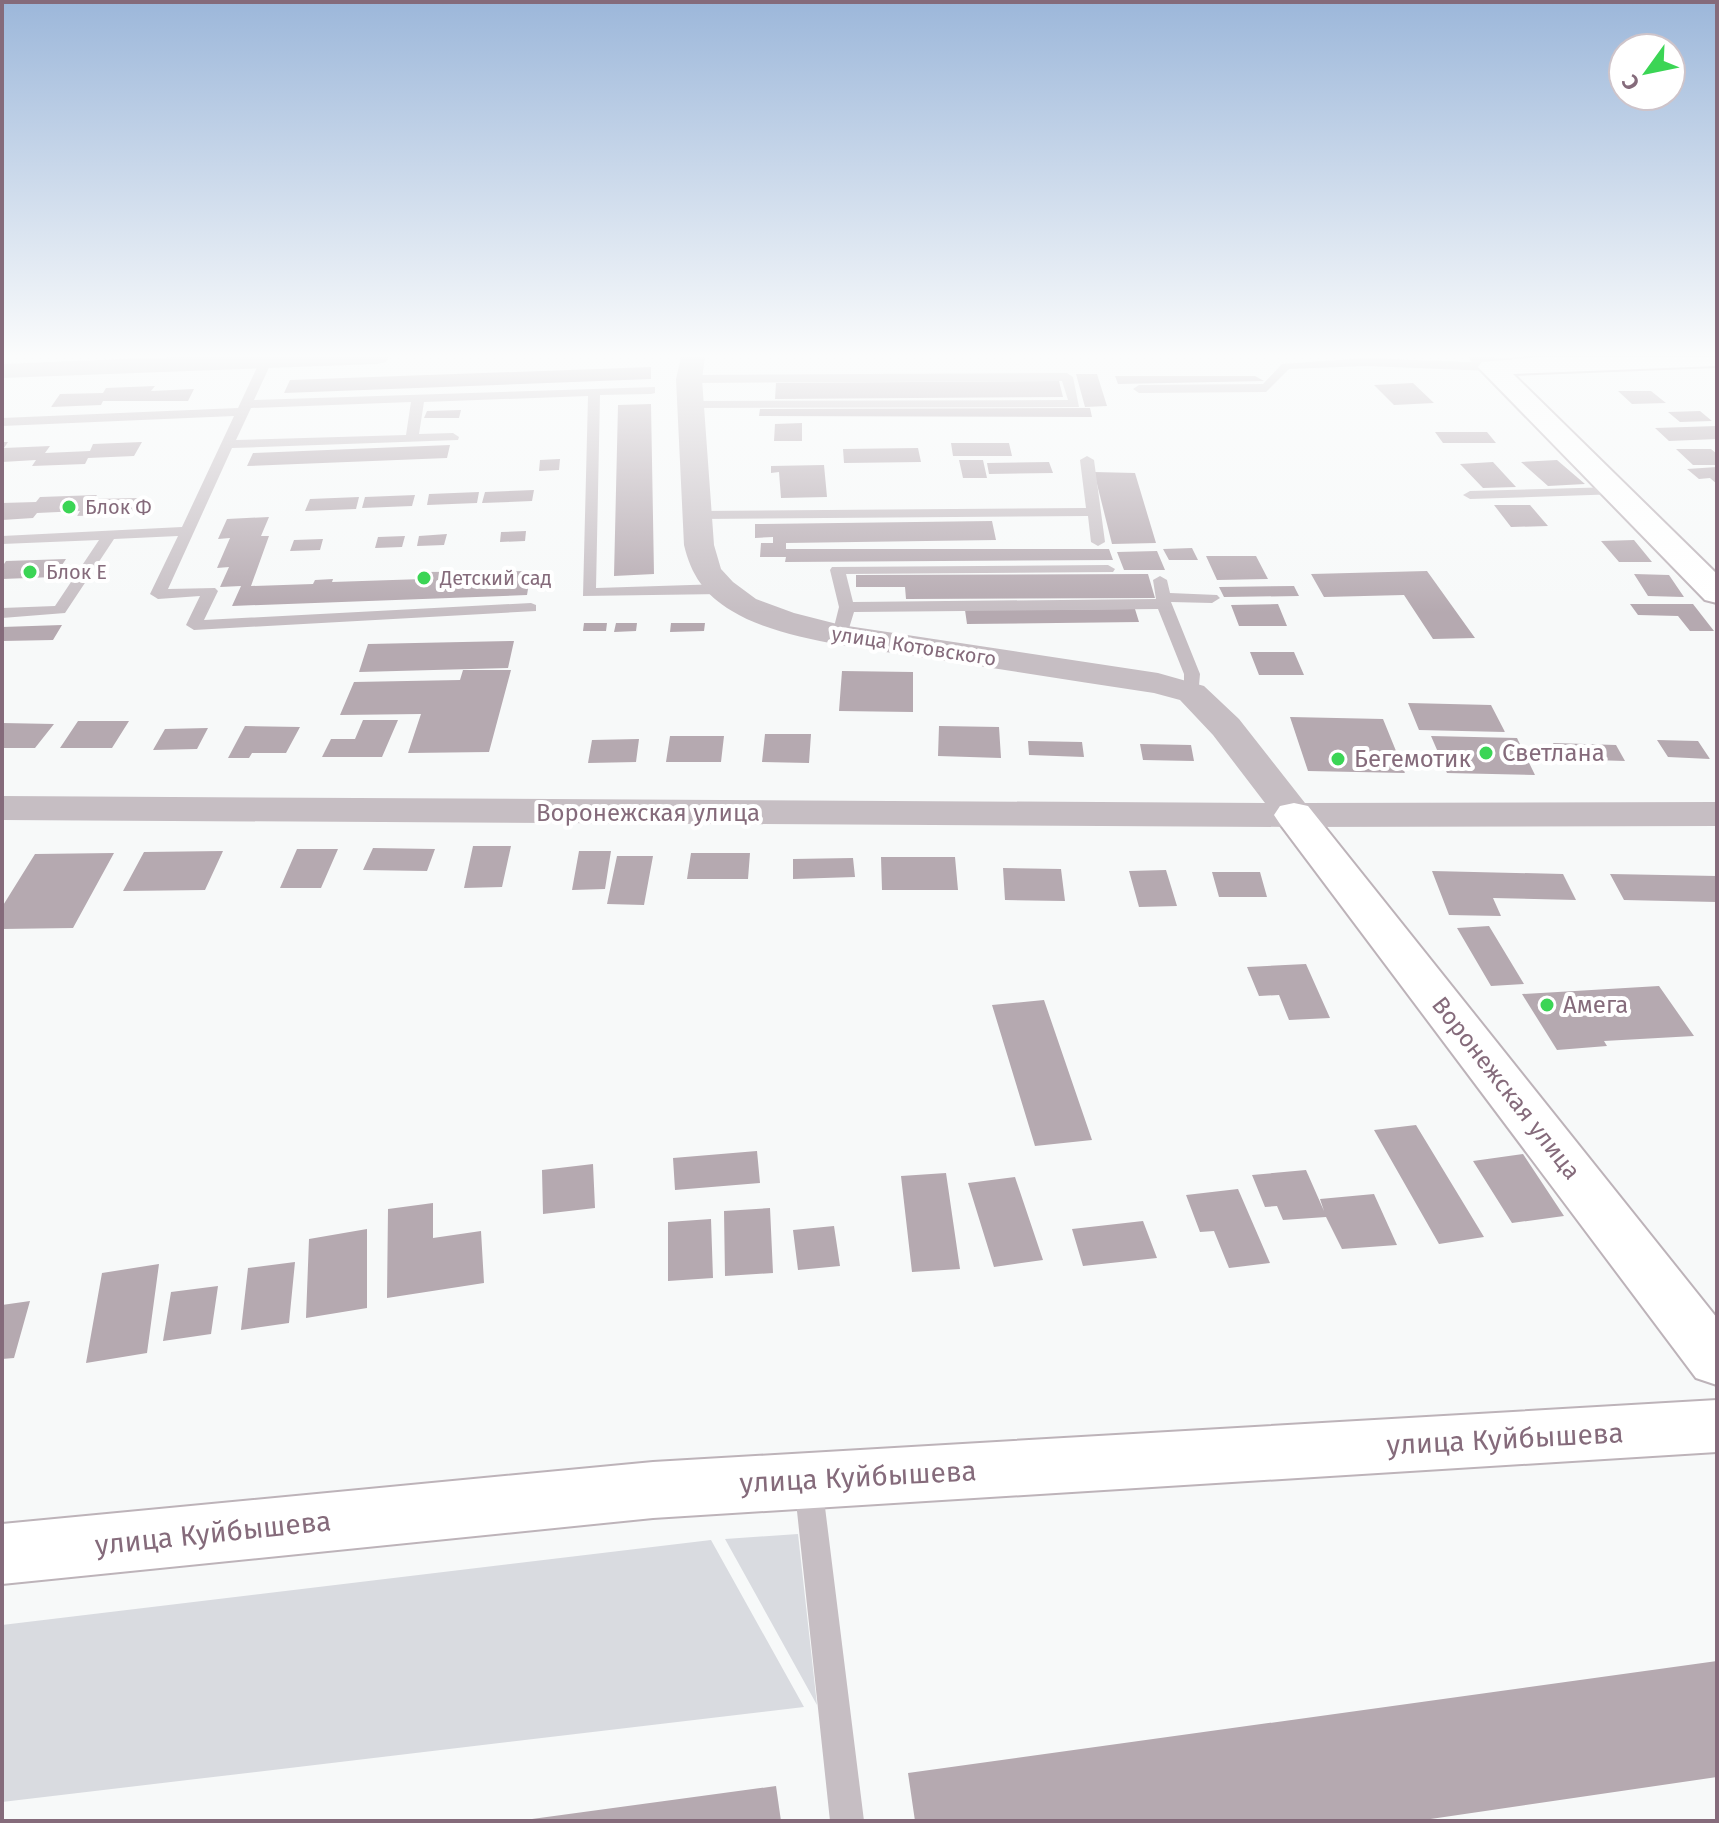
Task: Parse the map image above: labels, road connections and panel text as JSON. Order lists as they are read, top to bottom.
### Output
{
  "streets": {
    "street": ["улица Котовского", "Воронежская улица", "улица Куйбышева"]
  },
  "crossings": [
    ["улица Котовского", "Воронежская улица"]
  ],
  "places": [
    "Блок Ф",
    "Блок Е",
    "Детский сад",
    "Светлана",
    "Бегемотик",
    "Амега"
  ],
  "north": "bottom left"
}
